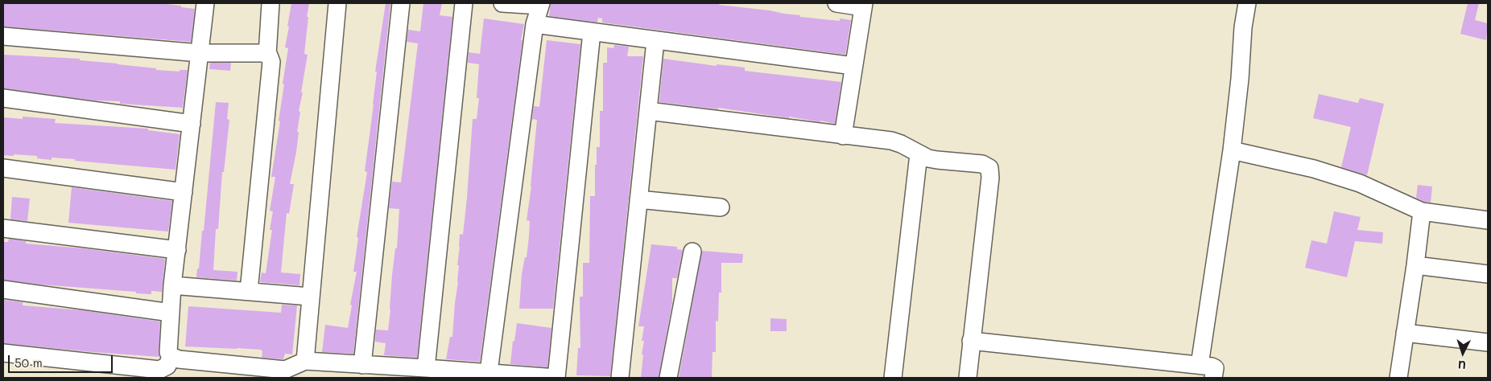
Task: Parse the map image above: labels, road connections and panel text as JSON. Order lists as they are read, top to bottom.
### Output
{
  "scale_bar": "50 m",
  "north": "bottom"
}
